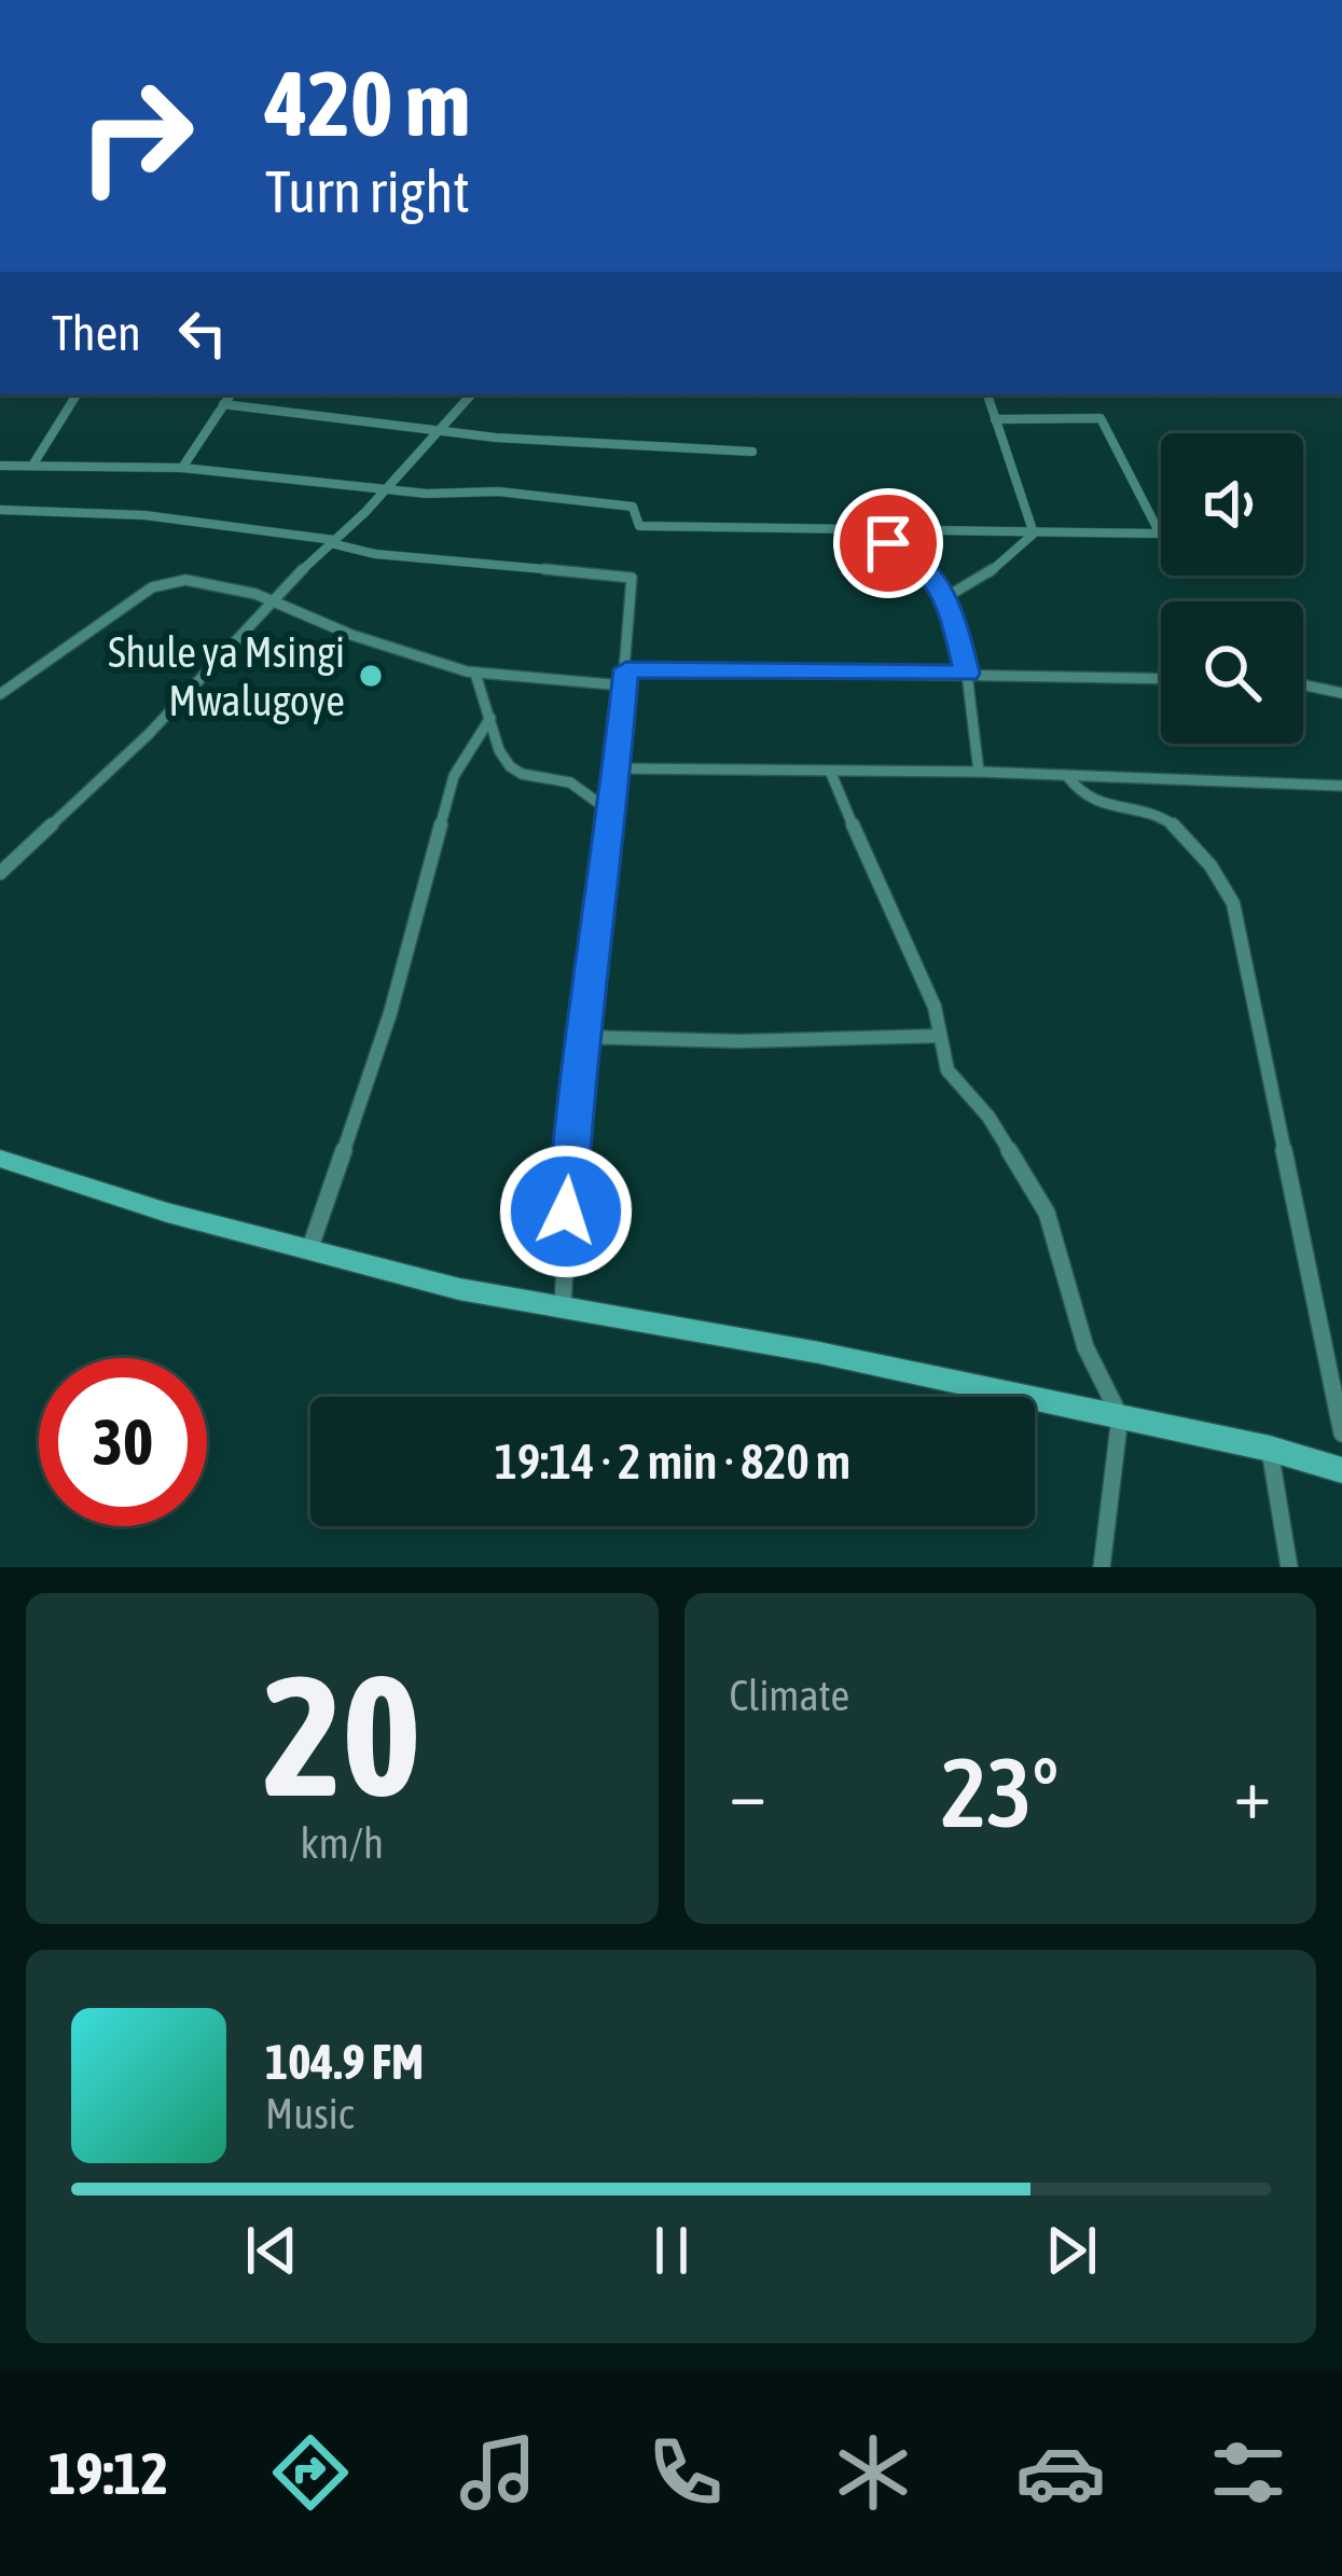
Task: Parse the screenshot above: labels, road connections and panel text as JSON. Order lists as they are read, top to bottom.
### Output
{
  "places": ["Shule ya Msingi Mwalugoye"],
  "page": {
    "turn": ["420 m", "Turn right"],
    "then": "Then",
    "limit": "30",
    "trip": "19:14 · 2 min · 820 m",
    "tile": [
      ["20", "km/h"],
      "Climate"
    ],
    "heat": ["−", "23°", "+"],
    "song": ["104.9 FM", "Music"],
    "tabs": "19:12"
  }
}
